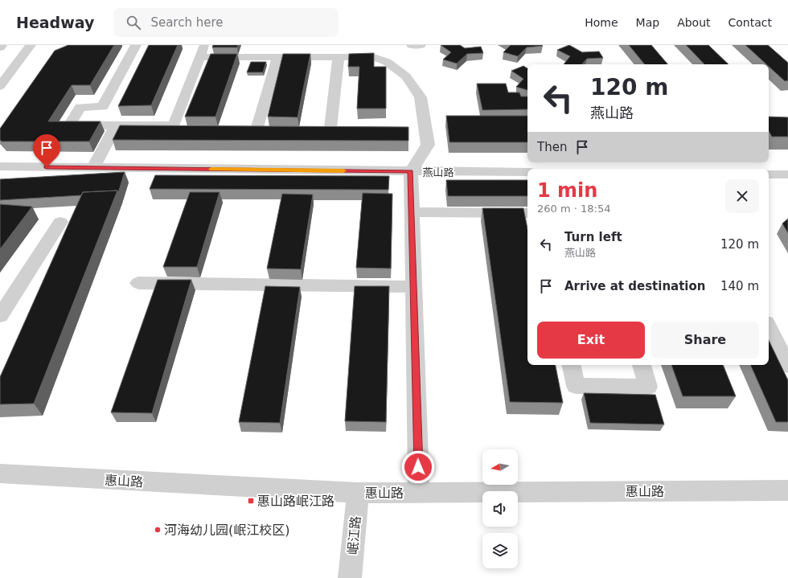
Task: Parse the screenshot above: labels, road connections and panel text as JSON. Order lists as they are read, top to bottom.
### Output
{
  "streets": {
    "street": ["燕山路", "惠山路", "岷江路"]
  },
  "crossings": [
    ["惠山路", "岷江路"]
  ],
  "places": {
    "transit": ["惠山路岷江路"],
    "other": ["河海幼儿园(岷江校区)"]
  },
  "north": "left",
  "page": {
    "header": "Headway",
    "search": "Search here",
    "nav": [
      "Home",
      "Map",
      "About",
      "Contact"
    ],
    "turn": ["120 m", "燕山路"],
    "then": "Then",
    "heading": ["1 min", "260 m · 18:54"],
    "list": [
      {
        "name": "Turn left",
        "note": "燕山路",
        "value": "120 m"
      },
      {
        "name": "Arrive at destination",
        "value": "140 m"
      }
    ],
    "buttons": ["Exit", "Share"]
  }
}
